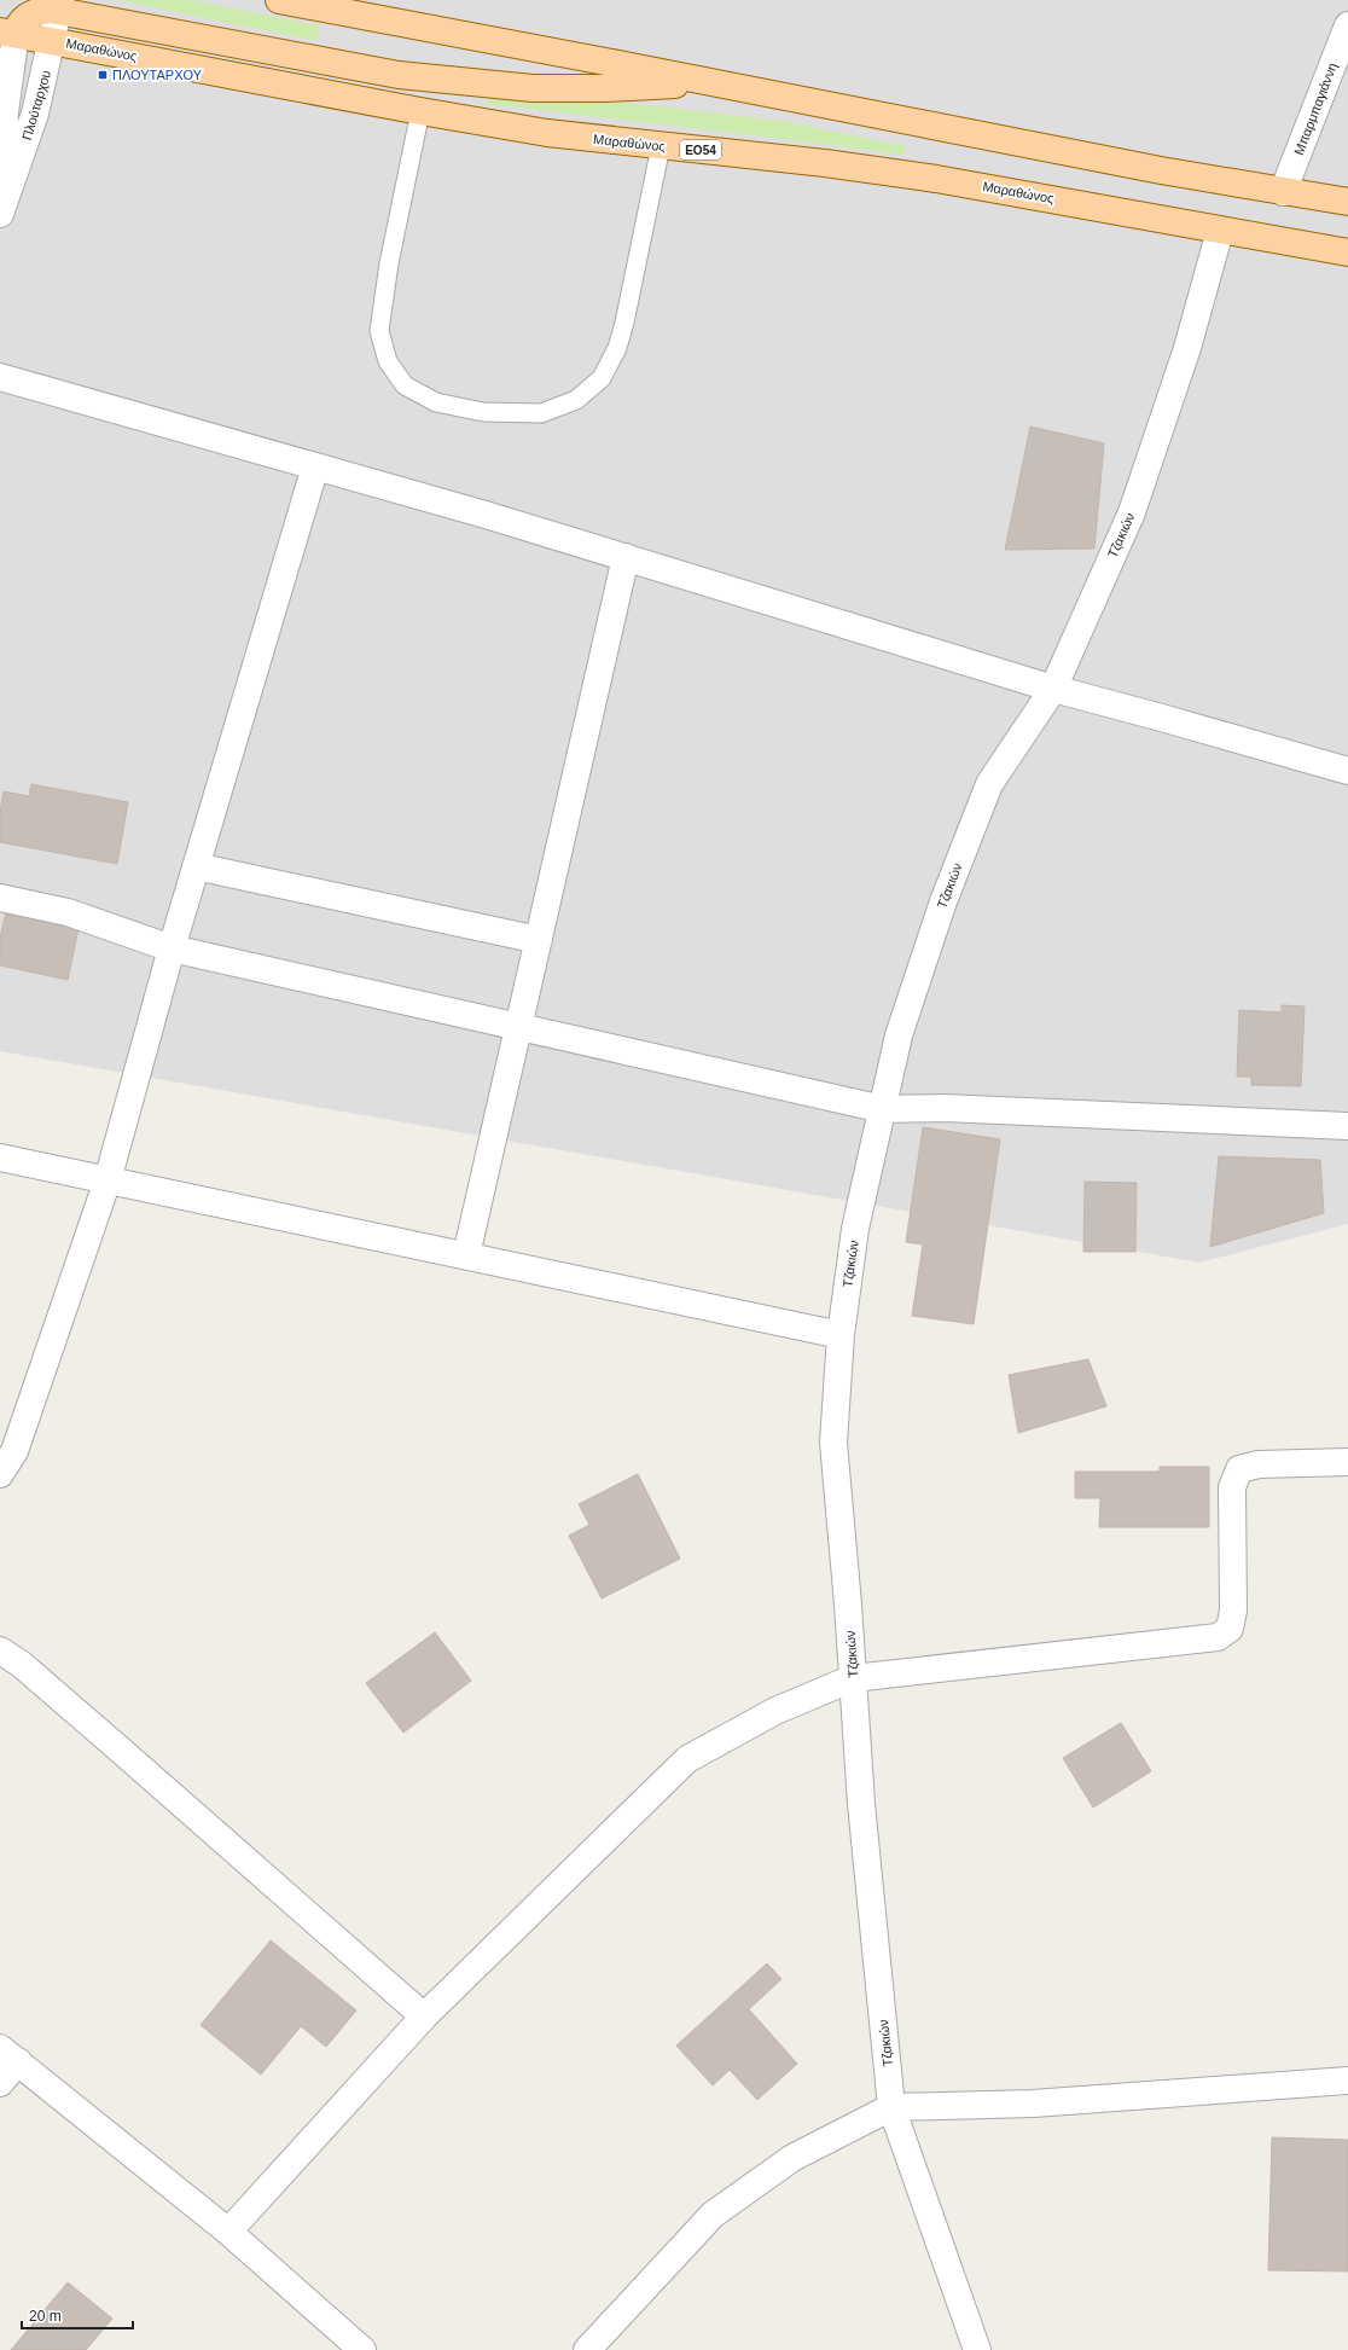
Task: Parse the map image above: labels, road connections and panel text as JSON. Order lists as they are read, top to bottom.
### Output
{
  "streets": {
    "main road": ["Μαραθώνος", "ΕΟ54"],
    "street": ["Πλούταρχου", "Μπαρμπαγιάννη", "Τζακιών"]
  },
  "crossings": [
    ["Μαραθώνος", "Πλούταρχου"],
    ["Μαραθώνος", "Τζακιών"]
  ],
  "places": {
    "transit": ["ΠΛΟΥΤΑΡΧΟΥ"]
  },
  "scale_bar": "20 m"
}
